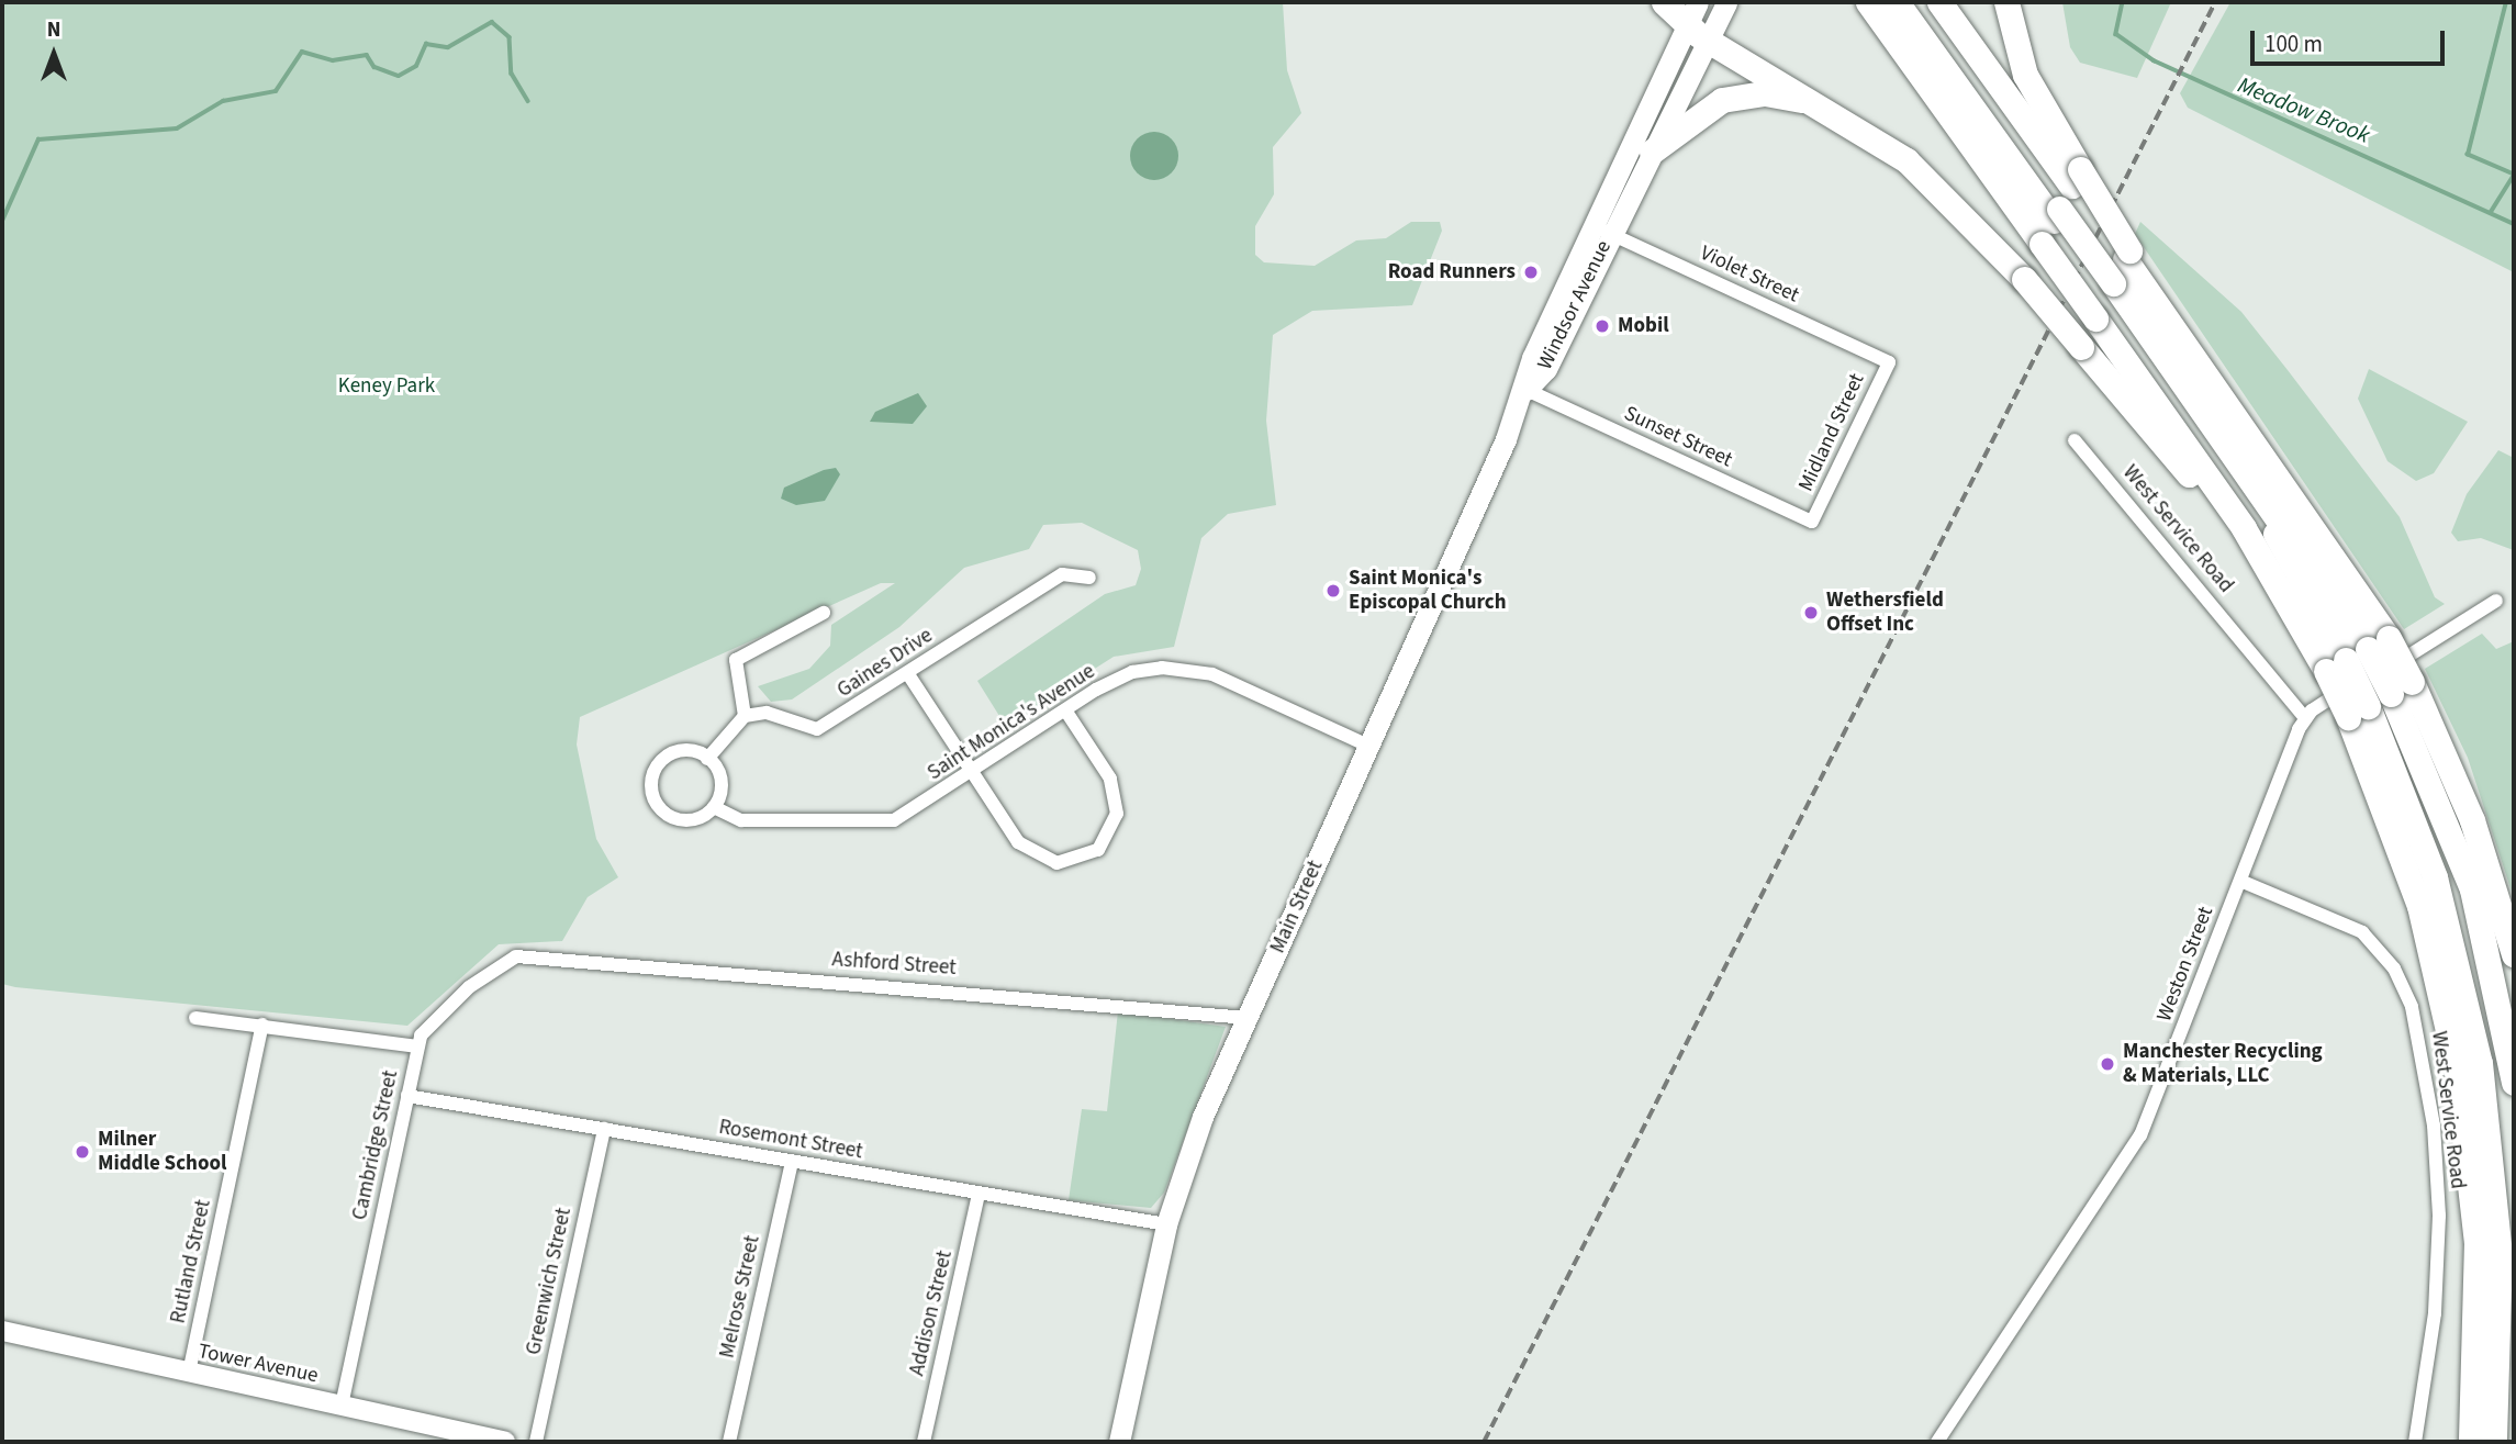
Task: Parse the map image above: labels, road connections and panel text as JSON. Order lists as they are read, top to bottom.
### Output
{
  "streets": {
    "main road": ["Windsor Avenue", "Main Street", "Tower Avenue"],
    "street": [
      "Violet Street",
      "Midland Street",
      "Sunset Street",
      "West Service Road",
      "Gaines Drive",
      "Saint Monica's Avenue",
      "Ashford Street",
      "Weston Street",
      "Rosemont Street",
      "Cambridge Street",
      "Rutland Street",
      "Greenwich Street",
      "Melrose Street",
      "Addison Street"
    ]
  },
  "crossings": [
    ["Violet Street", "Windsor Avenue"],
    ["Violet Street", "Midland Street"],
    ["Windsor Avenue", "Sunset Street"],
    ["Windsor Avenue", "Main Street"],
    ["Midland Street", "Sunset Street"],
    ["Sunset Street", "Main Street"],
    ["West Service Road", "Weston Street"],
    ["Saint Monica's Avenue", "Main Street"],
    ["Main Street", "Ashford Street"],
    ["Main Street", "Rosemont Street"],
    ["Ashford Street", "Cambridge Street"],
    ["Rosemont Street", "Cambridge Street"],
    ["Rosemont Street", "Greenwich Street"],
    ["Rosemont Street", "Melrose Street"],
    ["Rosemont Street", "Addison Street"],
    ["Cambridge Street", "Tower Avenue"],
    ["Rutland Street", "Tower Avenue"]
  ],
  "water": ["Meadow Brook"],
  "parks": ["Keney Park"],
  "places": [
    "Road Runners",
    "Mobil",
    "Saint Monica's Episcopal Church",
    "Wethersfield Offset Inc",
    "Manchester Recycling & Materials, LLC",
    "Milner Middle School"
  ],
  "scale_bar": "100 m",
  "north": "top"
}
